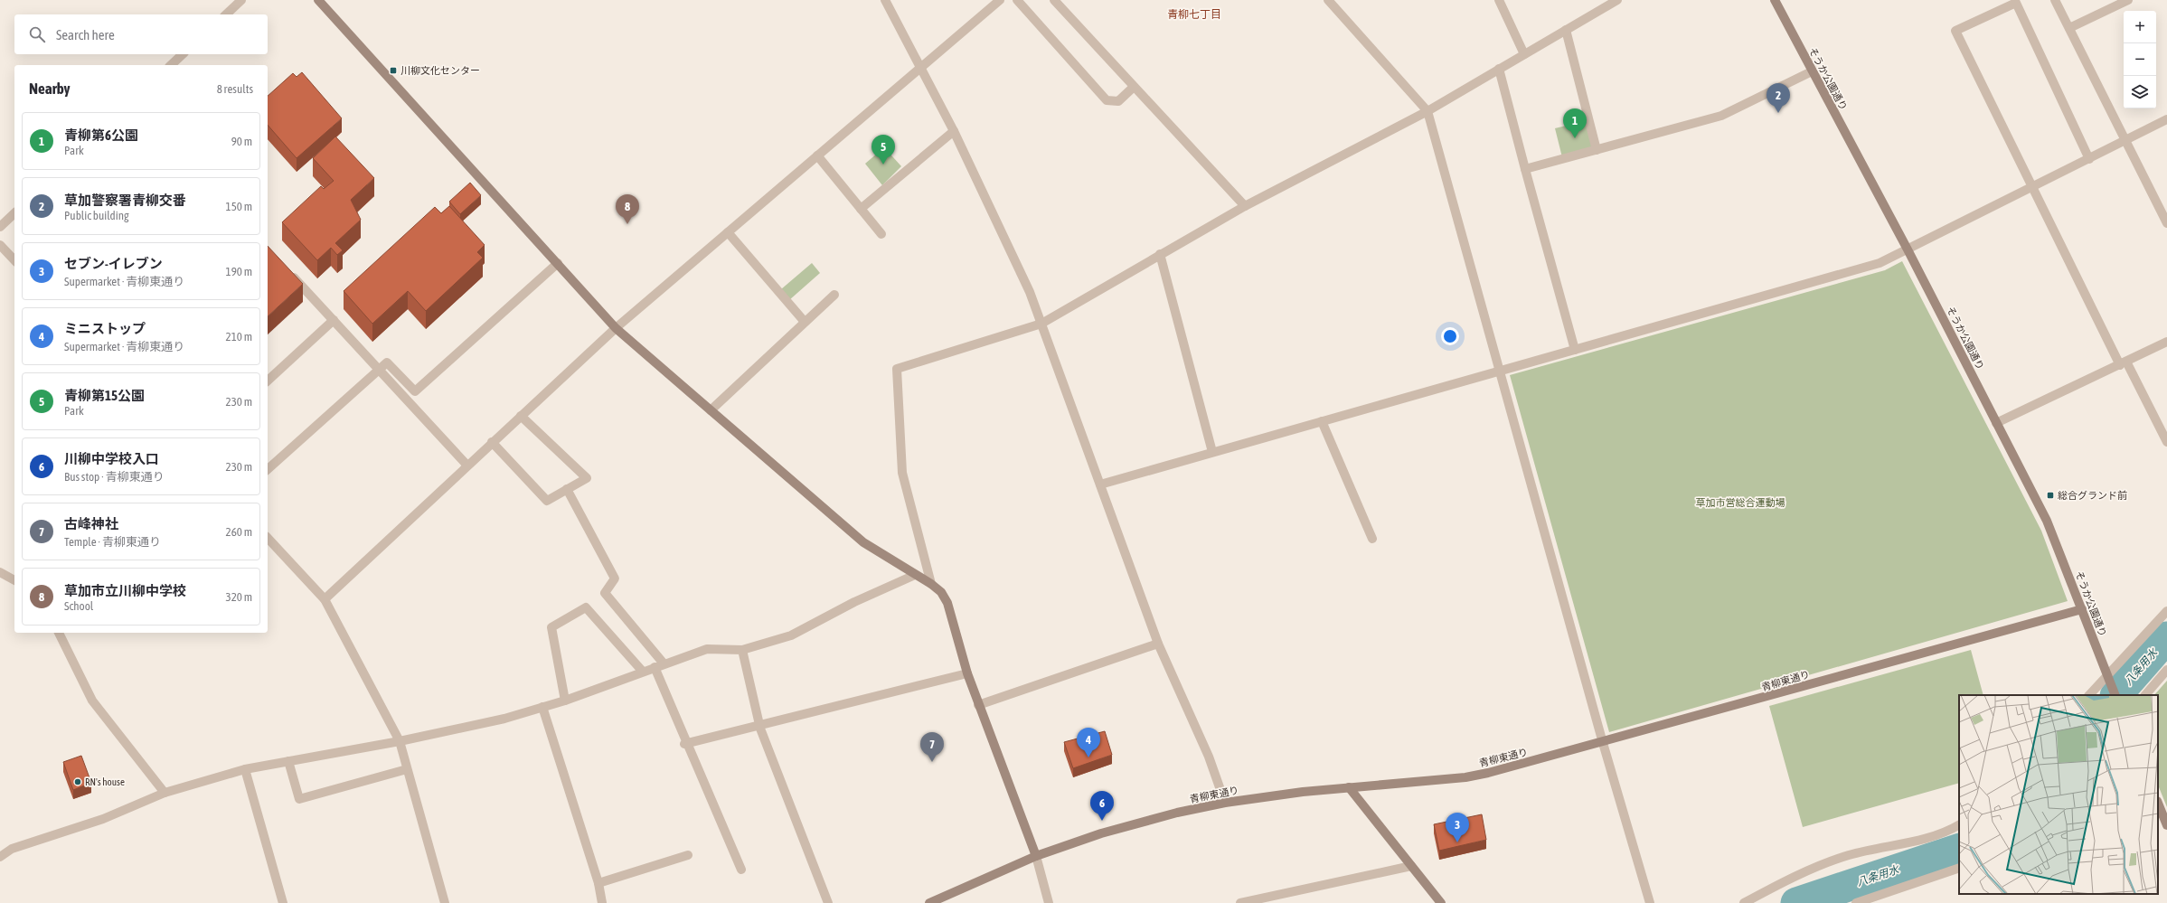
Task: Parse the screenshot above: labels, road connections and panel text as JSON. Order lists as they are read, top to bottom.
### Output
{
  "streets": {
    "street": ["そうか公園通り", "青柳東通り"]
  },
  "crossings": [
    ["そうか公園通り", "青柳東通り"]
  ],
  "districts": ["青柳七丁目"],
  "water": ["八条用水"],
  "parks": ["草加市営総合運動場"],
  "places": {
    "transit": ["川柳文化センター", "総合グランド前"],
    "other": ["RN's house"]
  },
  "page": {
    "map_buttons": ["+", "−"],
    "search": "Search here",
    "heading": ["Nearby", "8 results"],
    "pins": [
      "2",
      "1",
      "5",
      "8",
      "4",
      "7",
      "6",
      "3"
    ],
    "list": [
      {
        "mark": "1",
        "name": "青柳第6公園",
        "note": "Park",
        "value": "90 m"
      },
      {
        "mark": "2",
        "name": "草加警察署青柳交番",
        "note": "Public building",
        "value": "150 m"
      },
      {
        "mark": "3",
        "name": "セブン-イレブン",
        "note": "Supermarket · 青柳東通り",
        "value": "190 m"
      },
      {
        "mark": "4",
        "name": "ミニストップ",
        "note": "Supermarket · 青柳東通り",
        "value": "210 m"
      },
      {
        "mark": "5",
        "name": "青柳第15公園",
        "note": "Park",
        "value": "230 m"
      },
      {
        "mark": "6",
        "name": "川柳中学校入口",
        "note": "Bus stop · 青柳東通り",
        "value": "230 m"
      },
      {
        "mark": "7",
        "name": "古峰神社",
        "note": "Temple · 青柳東通り",
        "value": "260 m"
      },
      {
        "mark": "8",
        "name": "草加市立川柳中学校",
        "note": "School",
        "value": "320 m"
      }
    ]
  }
}
